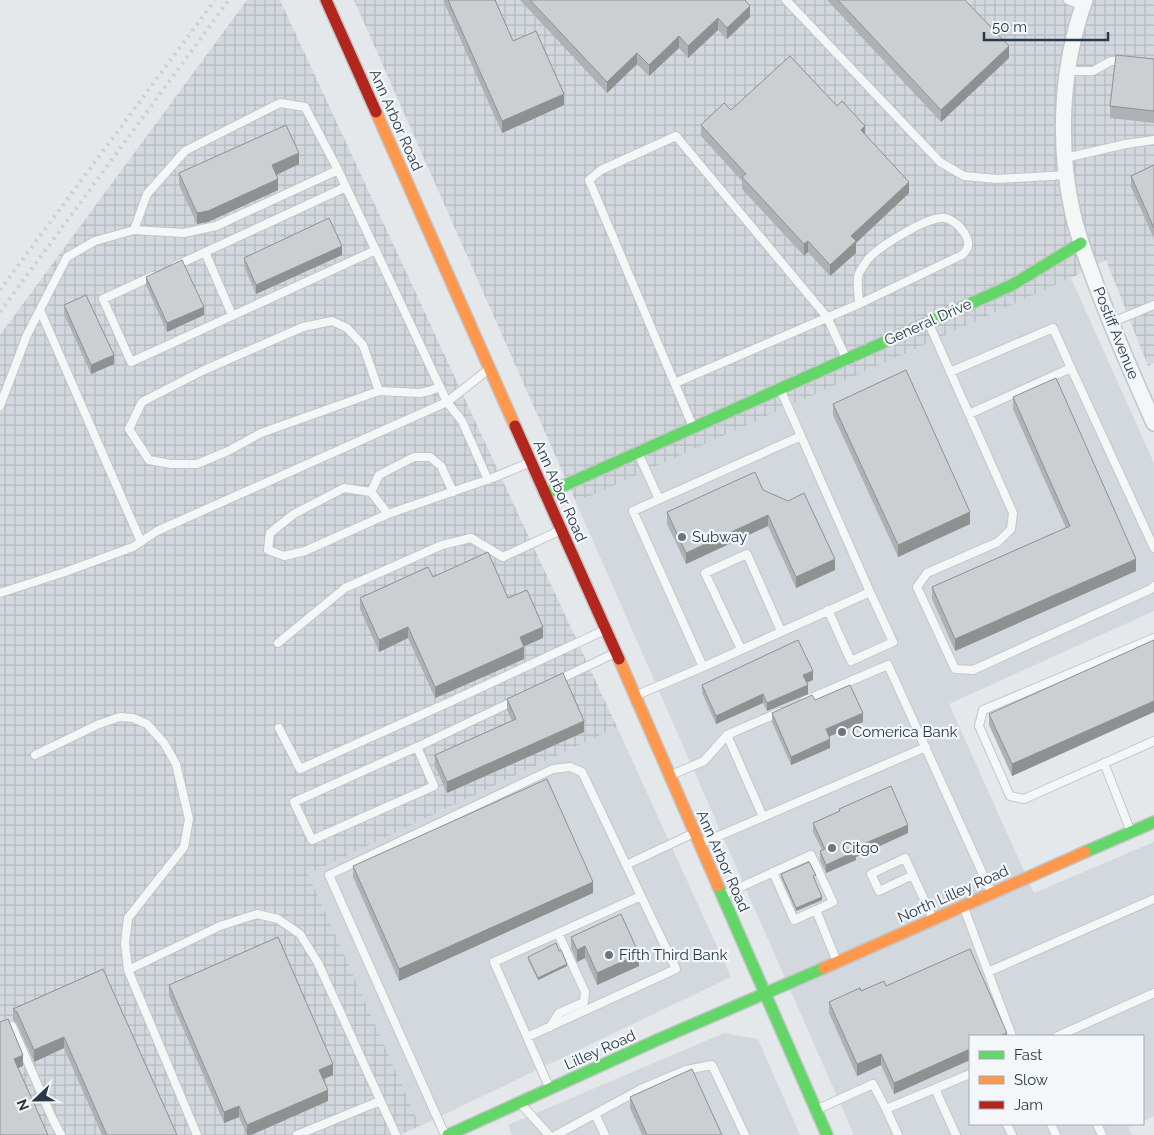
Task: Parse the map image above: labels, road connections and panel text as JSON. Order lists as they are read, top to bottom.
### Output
{
  "streets": {
    "street": [
      "Ann Arbor Road",
      "General Drive",
      "Postiff Avenue",
      "North Lilley Road",
      "Lilley Road"
    ]
  },
  "crossings": [
    ["Ann Arbor Road", "General Drive"],
    ["Ann Arbor Road", "North Lilley Road"],
    ["Ann Arbor Road", "Lilley Road"],
    ["General Drive", "Postiff Avenue"],
    ["North Lilley Road", "Lilley Road"]
  ],
  "places": [
    "Subway",
    "Comerica Bank",
    "Citgo",
    "Fifth Third Bank"
  ],
  "legend": ["Fast", "Slow", "Jam"],
  "scale_bar": "50 m",
  "north": "left"
}
